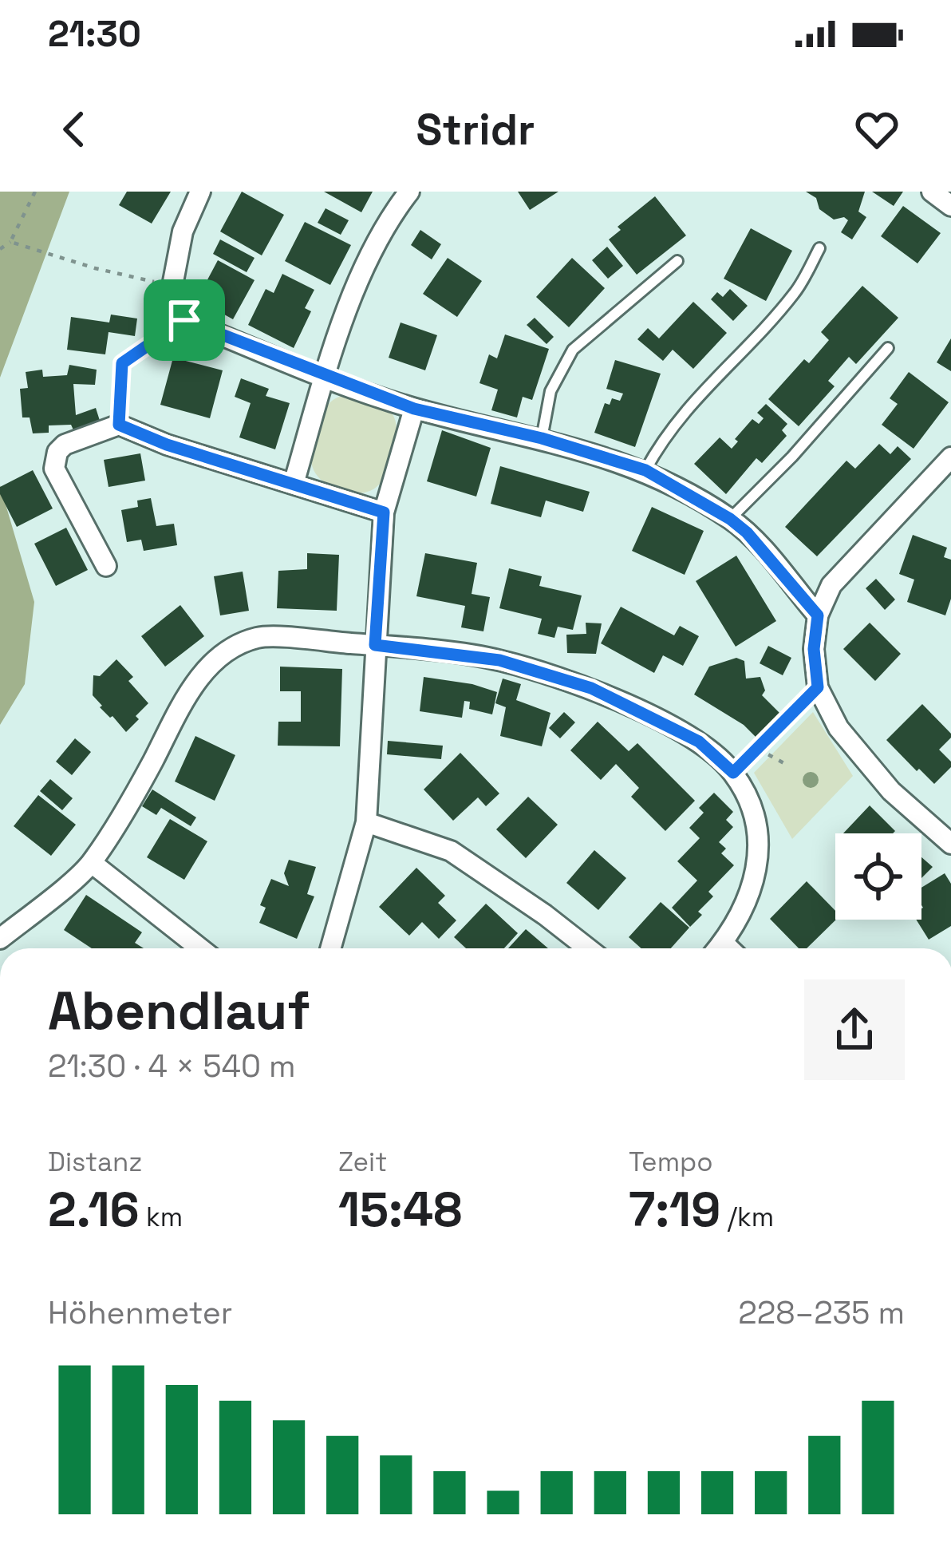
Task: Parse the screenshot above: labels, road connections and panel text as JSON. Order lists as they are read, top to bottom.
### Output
{
  "page": {
    "status": "21:30",
    "header": "Stridr",
    "heading": ["Abendlauf", "21:30 · 4 × 540 m"],
    "stats": [
      ["Distanz", "2.16 km"],
      ["Zeit", "15:48"],
      ["Tempo", "7:19 /km"]
    ],
    "chart": ["Höhenmeter", "228–235 m"]
  }
}
